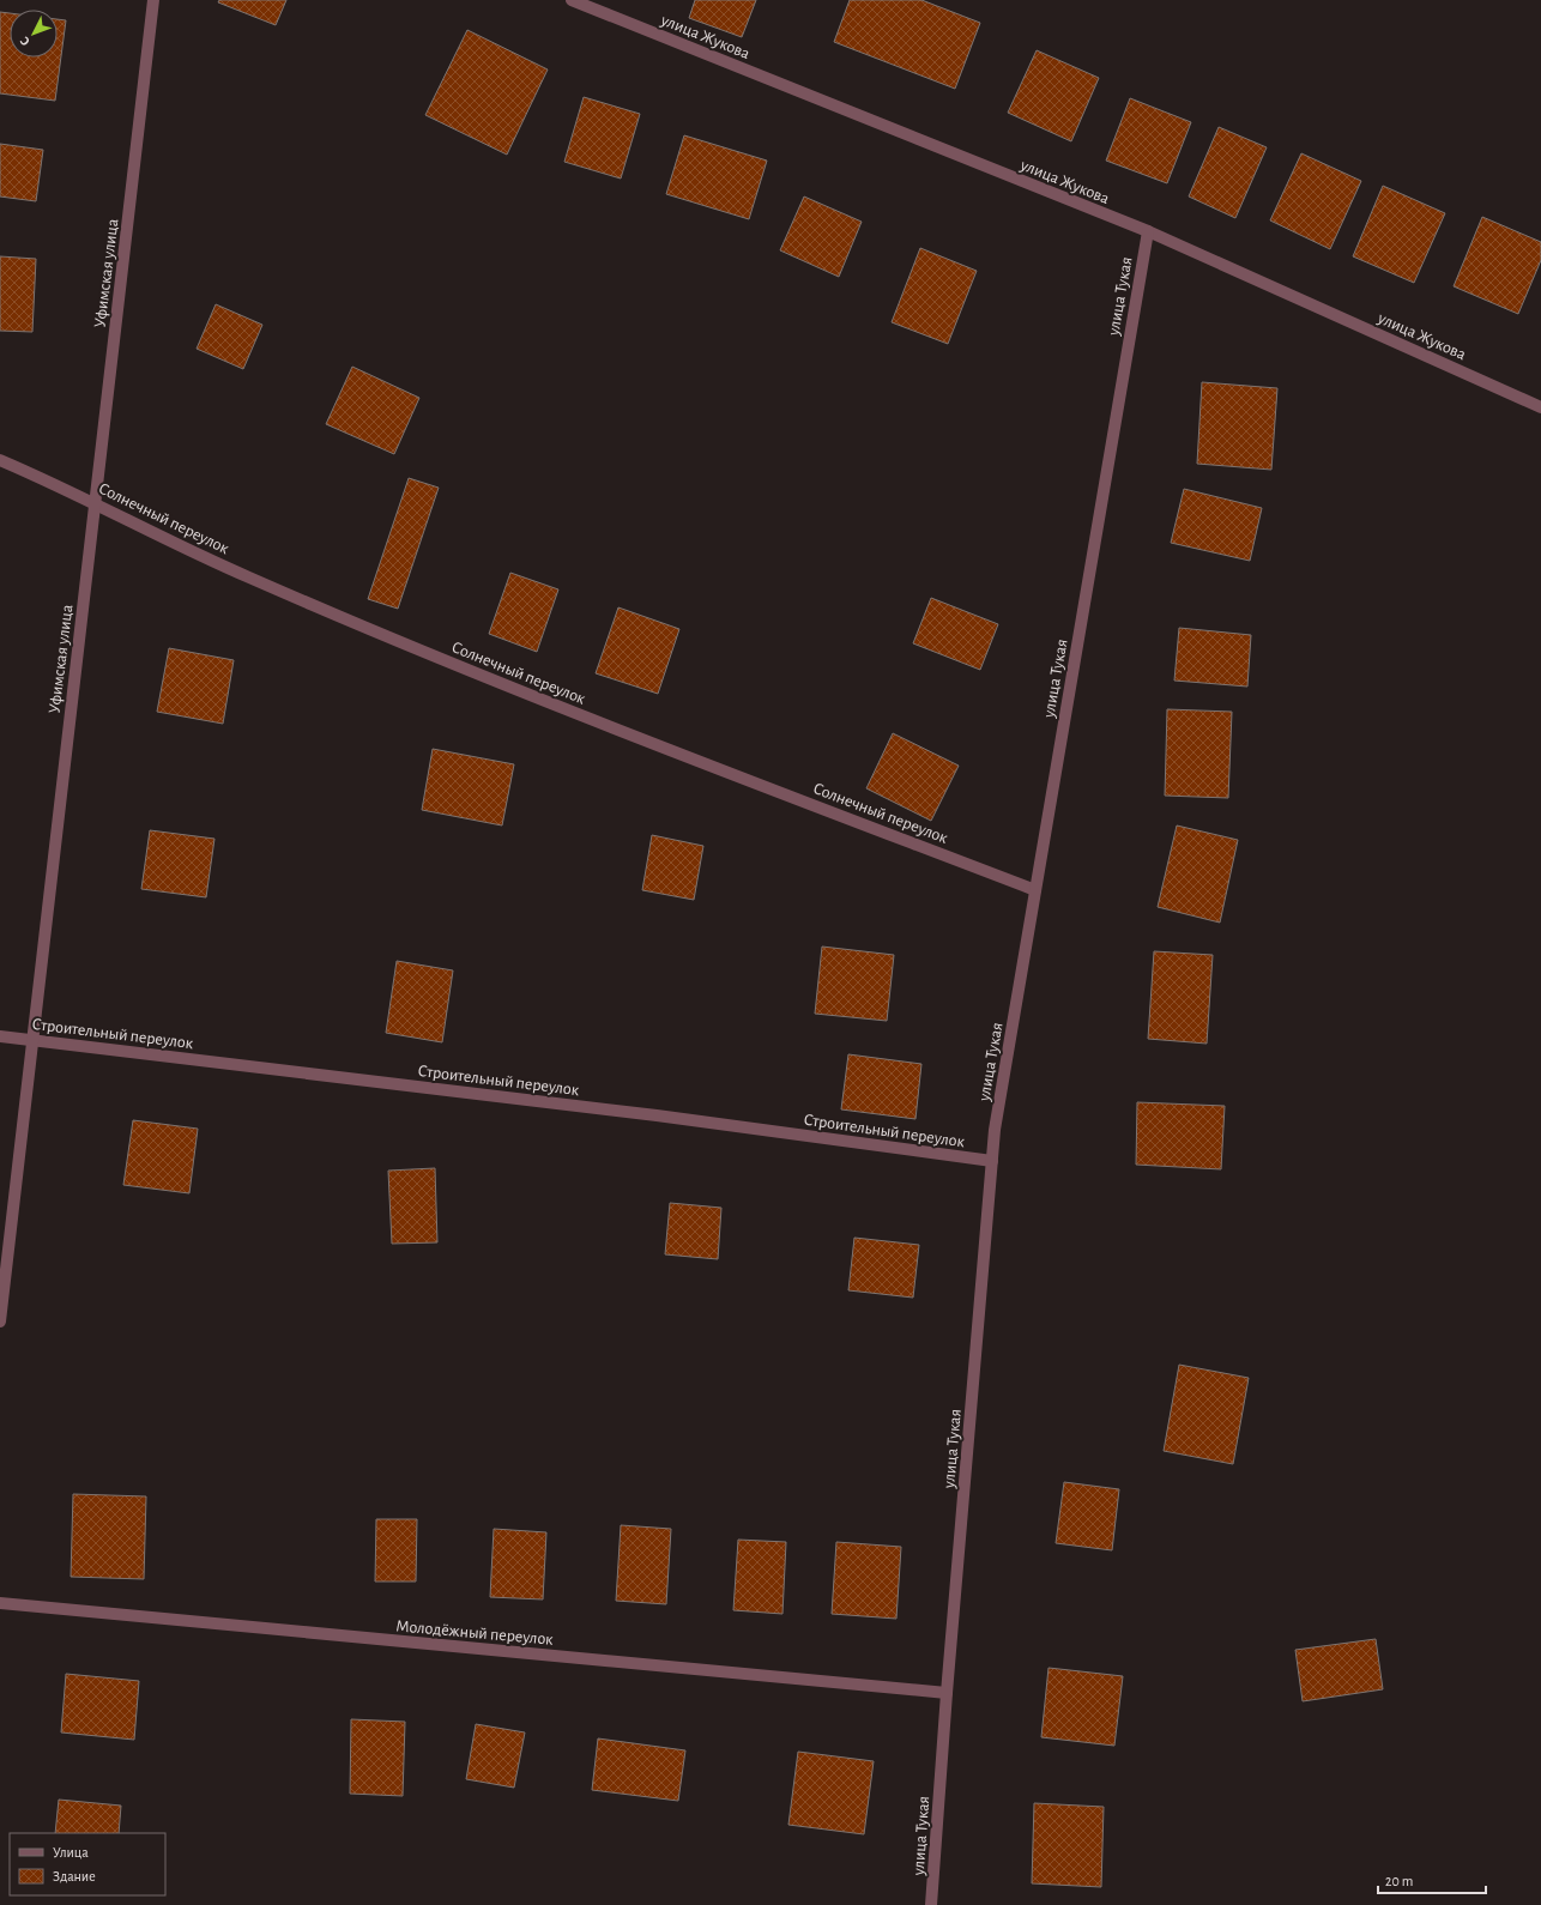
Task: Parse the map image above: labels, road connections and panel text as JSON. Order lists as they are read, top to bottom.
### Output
{
  "streets": {
    "street": [
      "улица Жукова",
      "Уфимская улица",
      "улица Тукая",
      "Солнечный переулок",
      "Строительный переулок",
      "Молодёжный переулок"
    ]
  },
  "crossings": [
    ["улица Жукова", "улица Тукая"],
    ["Уфимская улица", "Солнечный переулок"],
    ["Уфимская улица", "Строительный переулок"],
    ["улица Тукая", "Солнечный переулок"],
    ["улица Тукая", "Строительный переулок"],
    ["улица Тукая", "Молодёжный переулок"]
  ],
  "legend": ["Улица", "Здание"],
  "scale_bar": "20 m",
  "north": "bottom left"
}
